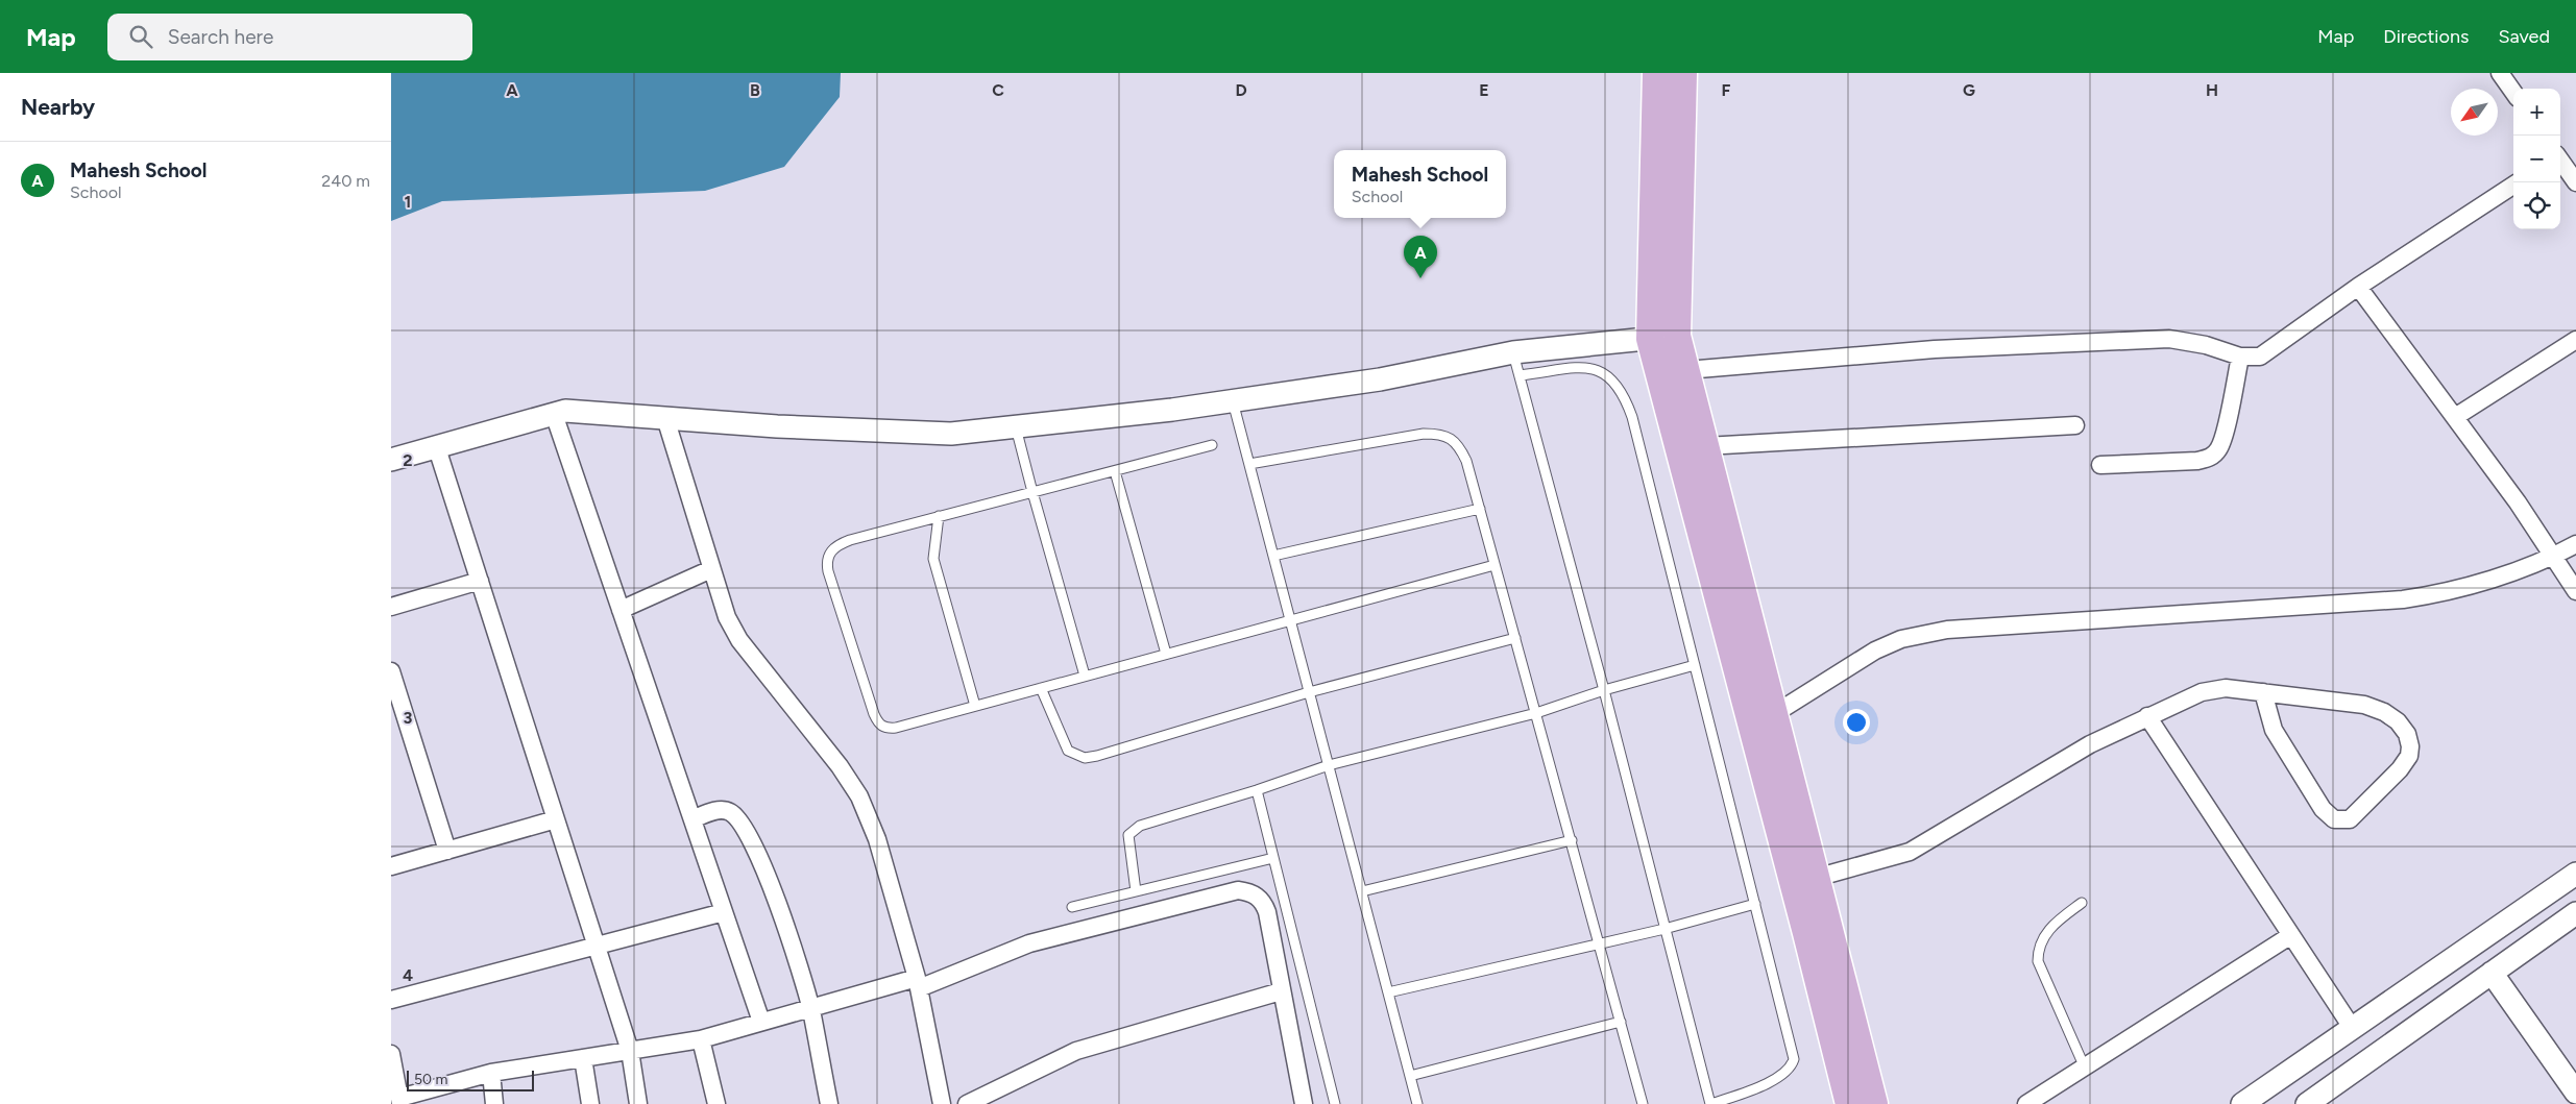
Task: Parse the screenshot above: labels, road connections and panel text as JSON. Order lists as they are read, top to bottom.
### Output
{
  "scale_bar": "50 m",
  "north": "bottom left",
  "page": {
    "header": "Map",
    "search": "Search here",
    "nav": ["Map", "Directions", "Saved"],
    "heading": "Nearby",
    "map_buttons": ["+", "−"],
    "list": [
      {
        "mark": "A",
        "name": "Mahesh School",
        "note": "School",
        "value": "240 m"
      }
    ],
    "popup": ["Mahesh School", "School"],
    "pins": "A",
    "scale": "50 m"
  },
  "grid": {
    "columns": [
      "A",
      "B",
      "C",
      "D",
      "E",
      "F",
      "G",
      "H"
    ],
    "rows": [
      "1",
      "2",
      "3",
      "4"
    ]
  }
}
